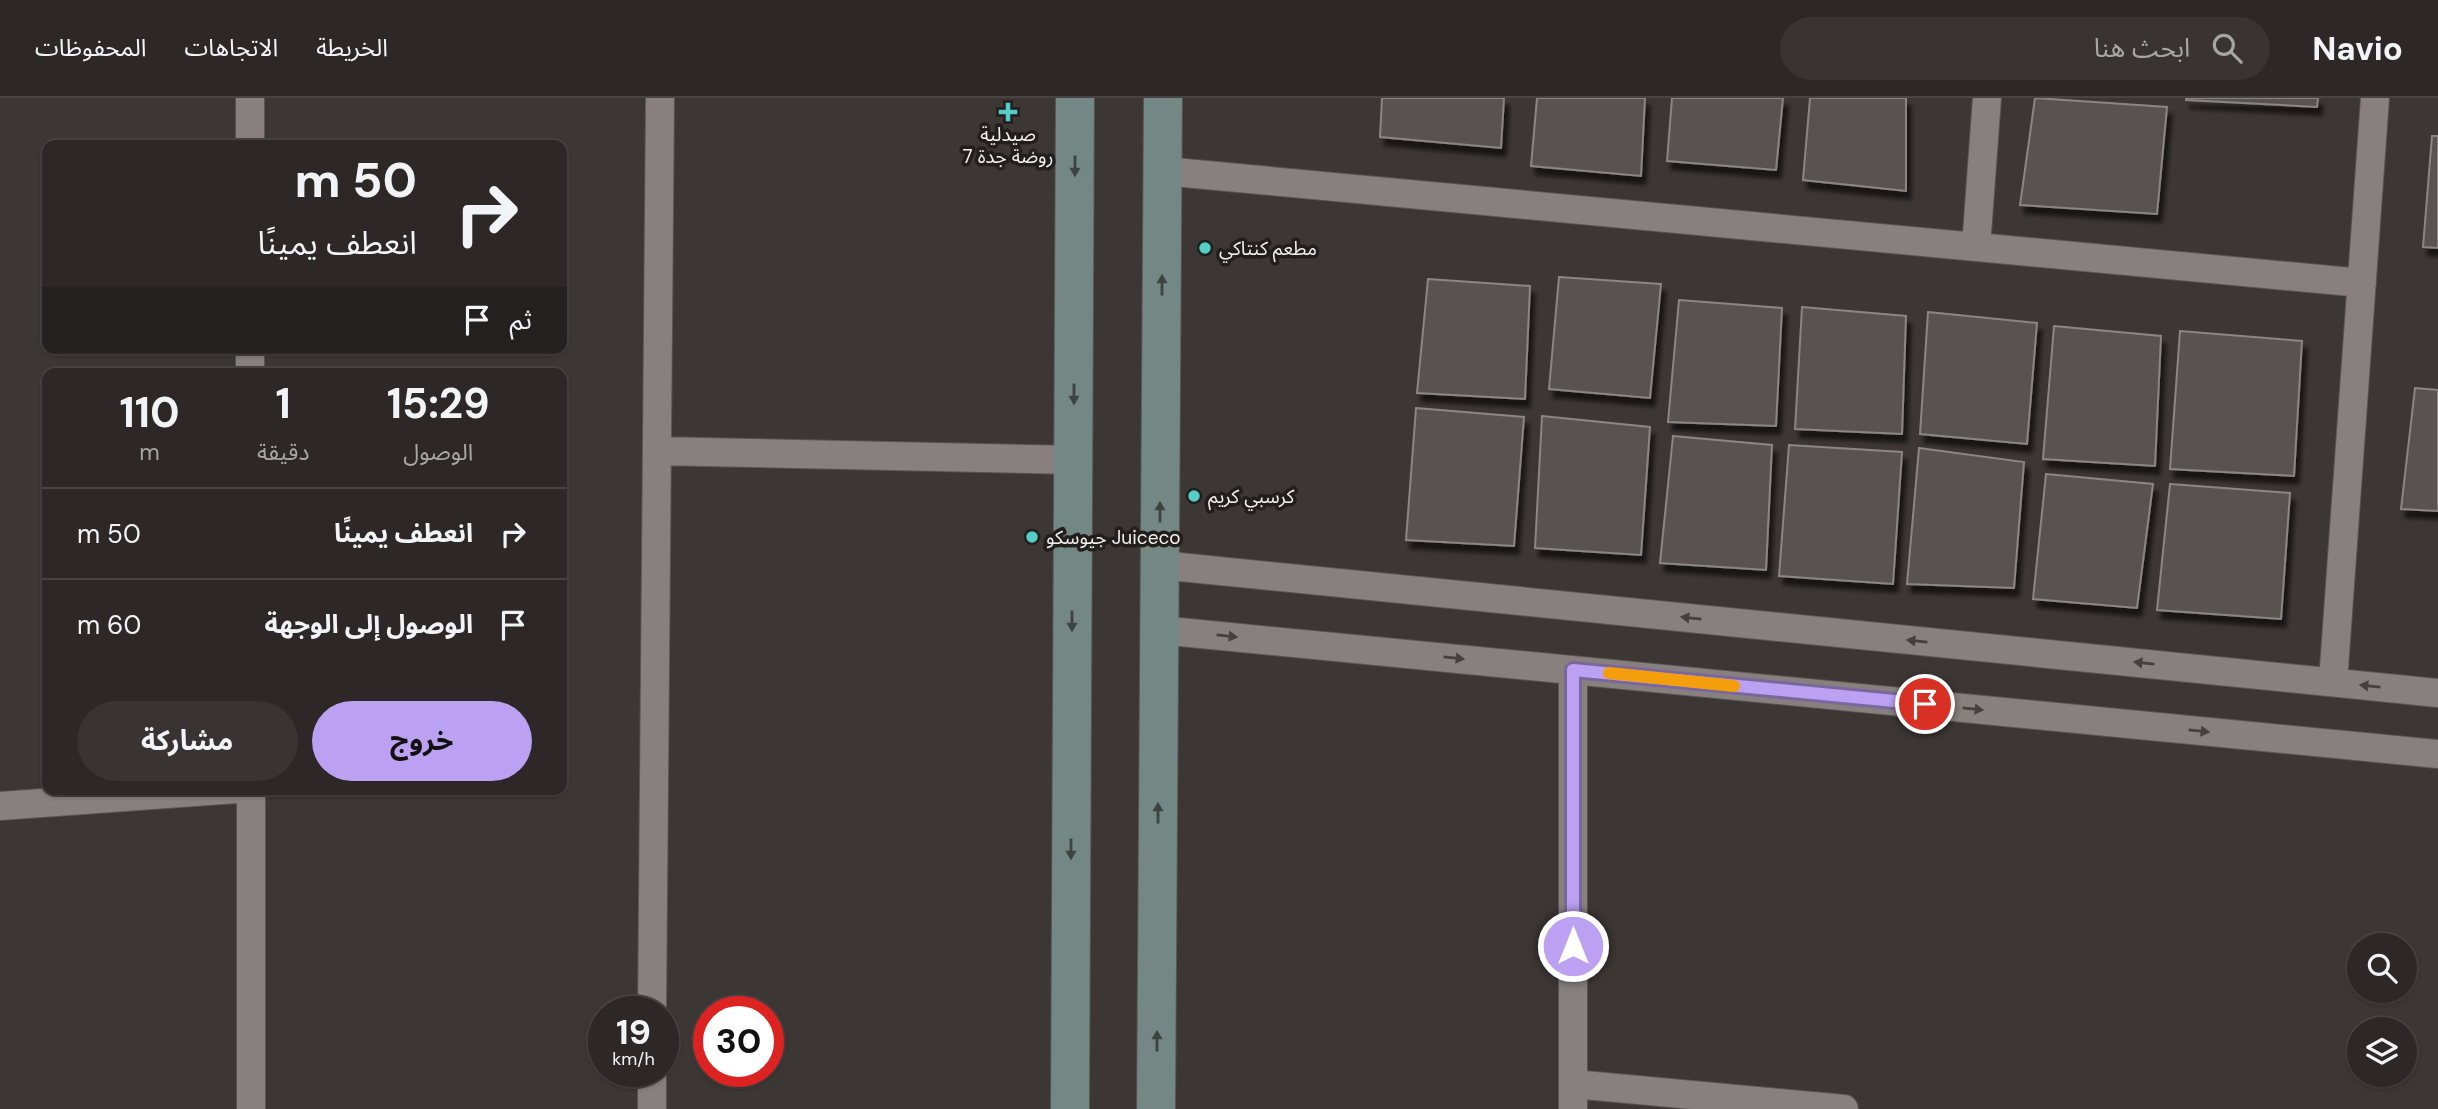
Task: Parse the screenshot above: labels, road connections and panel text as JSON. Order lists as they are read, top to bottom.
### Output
{
  "places": {
    "health": ["صيدلية روضة جدة 7"],
    "other": ["مطعم كنتاكي", "كرسبي كريم", "جيوسكو Juiceco"]
  },
  "page": {
    "header": "Navio",
    "search": "ابحث هنا",
    "nav": ["الخريطة", "الاتجاهات", "المحفوظات"],
    "turn": ["50 m", "انعطف يمينًا"],
    "then": "ثم",
    "eta": [
      "15:29",
      "الوصول",
      "1",
      "دقيقة",
      "110",
      "m"
    ],
    "list": [
      {
        "name": "انعطف يمينًا",
        "value": "50 m"
      },
      {
        "name": "الوصول إلى الوجهة",
        "value": "60 m"
      }
    ],
    "buttons": ["خروج", "مشاركة"],
    "speed": "19 km/h",
    "limit": "30"
  }
}
